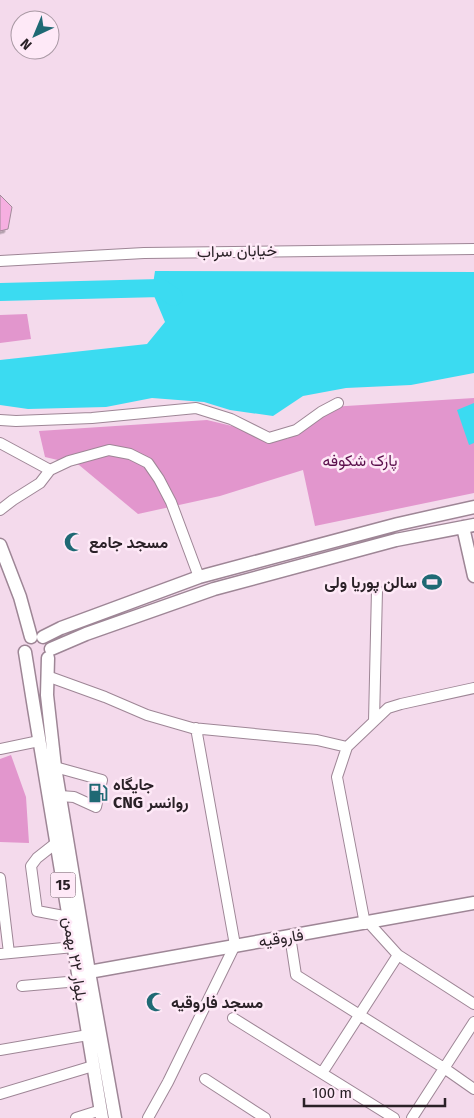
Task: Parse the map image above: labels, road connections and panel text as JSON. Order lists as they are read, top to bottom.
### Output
{
  "streets": {
    "main road": ["15", "فاروقیه", "بلوار ۲۲ بهمن"],
    "street": ["خیابان سراب"]
  },
  "crossings": [
    ["فاروقیه", "بلوار ۲۲ بهمن"]
  ],
  "parks": ["پارک شکوفه"],
  "places": {
    "mosque": ["مسجد جامع", "مسجد فاروقیه"],
    "sports": ["سالن پوریا ولی"],
    "fuel station": ["جایگاه CNG روانسر"]
  },
  "scale_bar": "100 m",
  "north": "bottom left"
}
